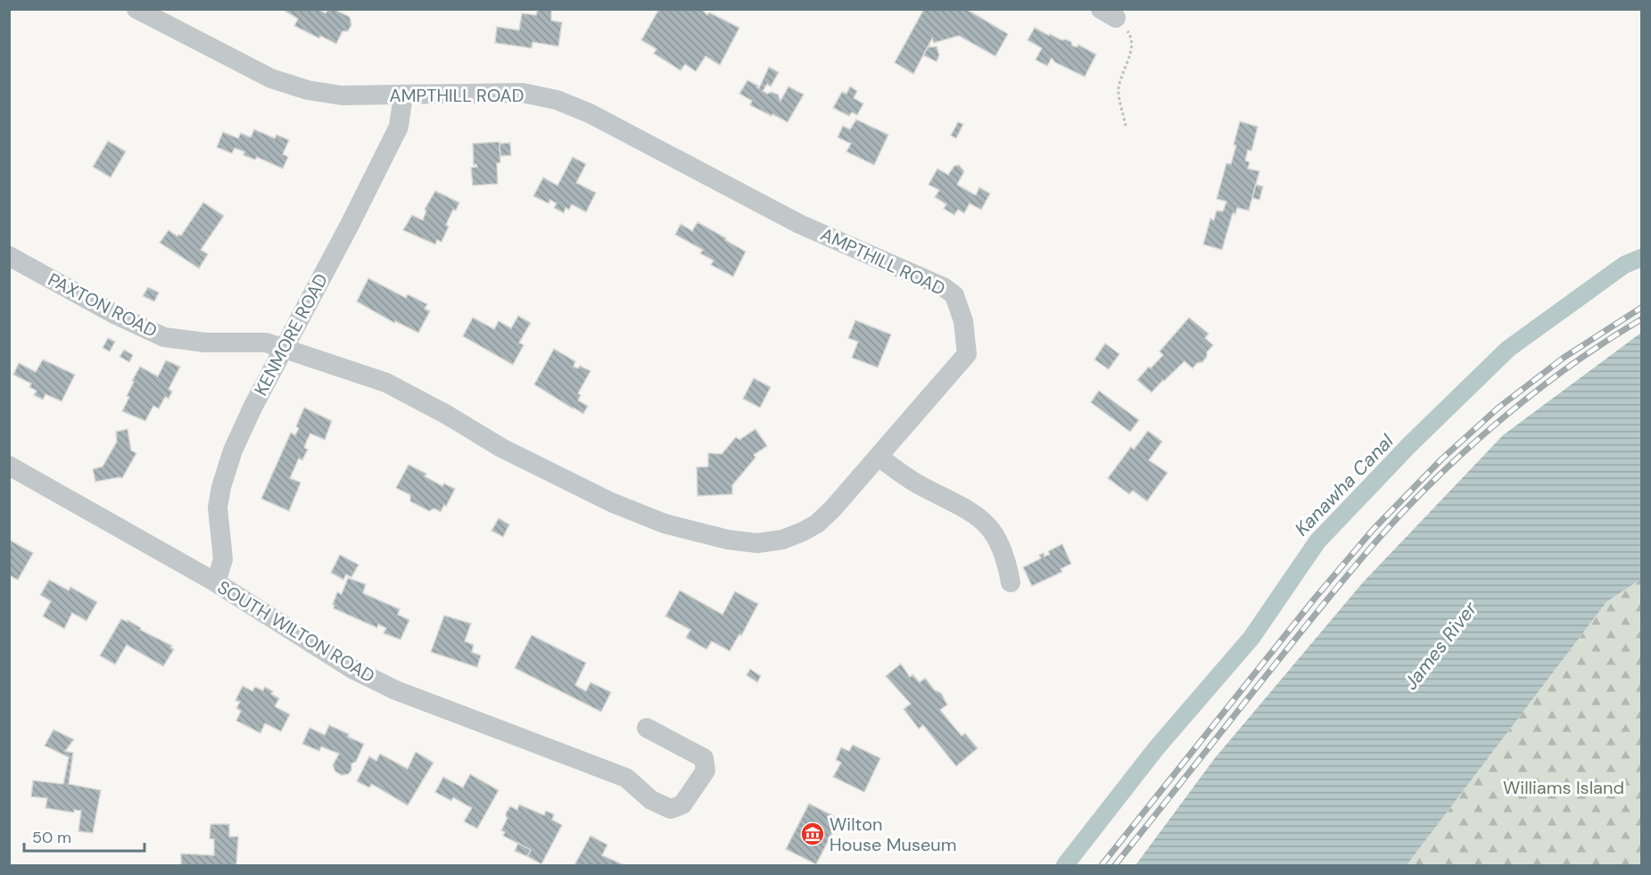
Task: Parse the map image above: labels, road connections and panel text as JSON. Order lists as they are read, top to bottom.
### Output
{
  "streets": {
    "street": [
      "AMPTHILL ROAD",
      "PAXTON ROAD",
      "KENMORE ROAD",
      "SOUTH WILTON ROAD"
    ]
  },
  "crossings": [
    ["AMPTHILL ROAD", "PAXTON ROAD"],
    ["AMPTHILL ROAD", "KENMORE ROAD"],
    ["PAXTON ROAD", "KENMORE ROAD"],
    ["KENMORE ROAD", "SOUTH WILTON ROAD"]
  ],
  "water": ["Kanawha Canal", "James River"],
  "parks": ["Williams Island"],
  "places": {
    "museum": ["Wilton House Museum"]
  },
  "scale_bar": "50 m"
}
